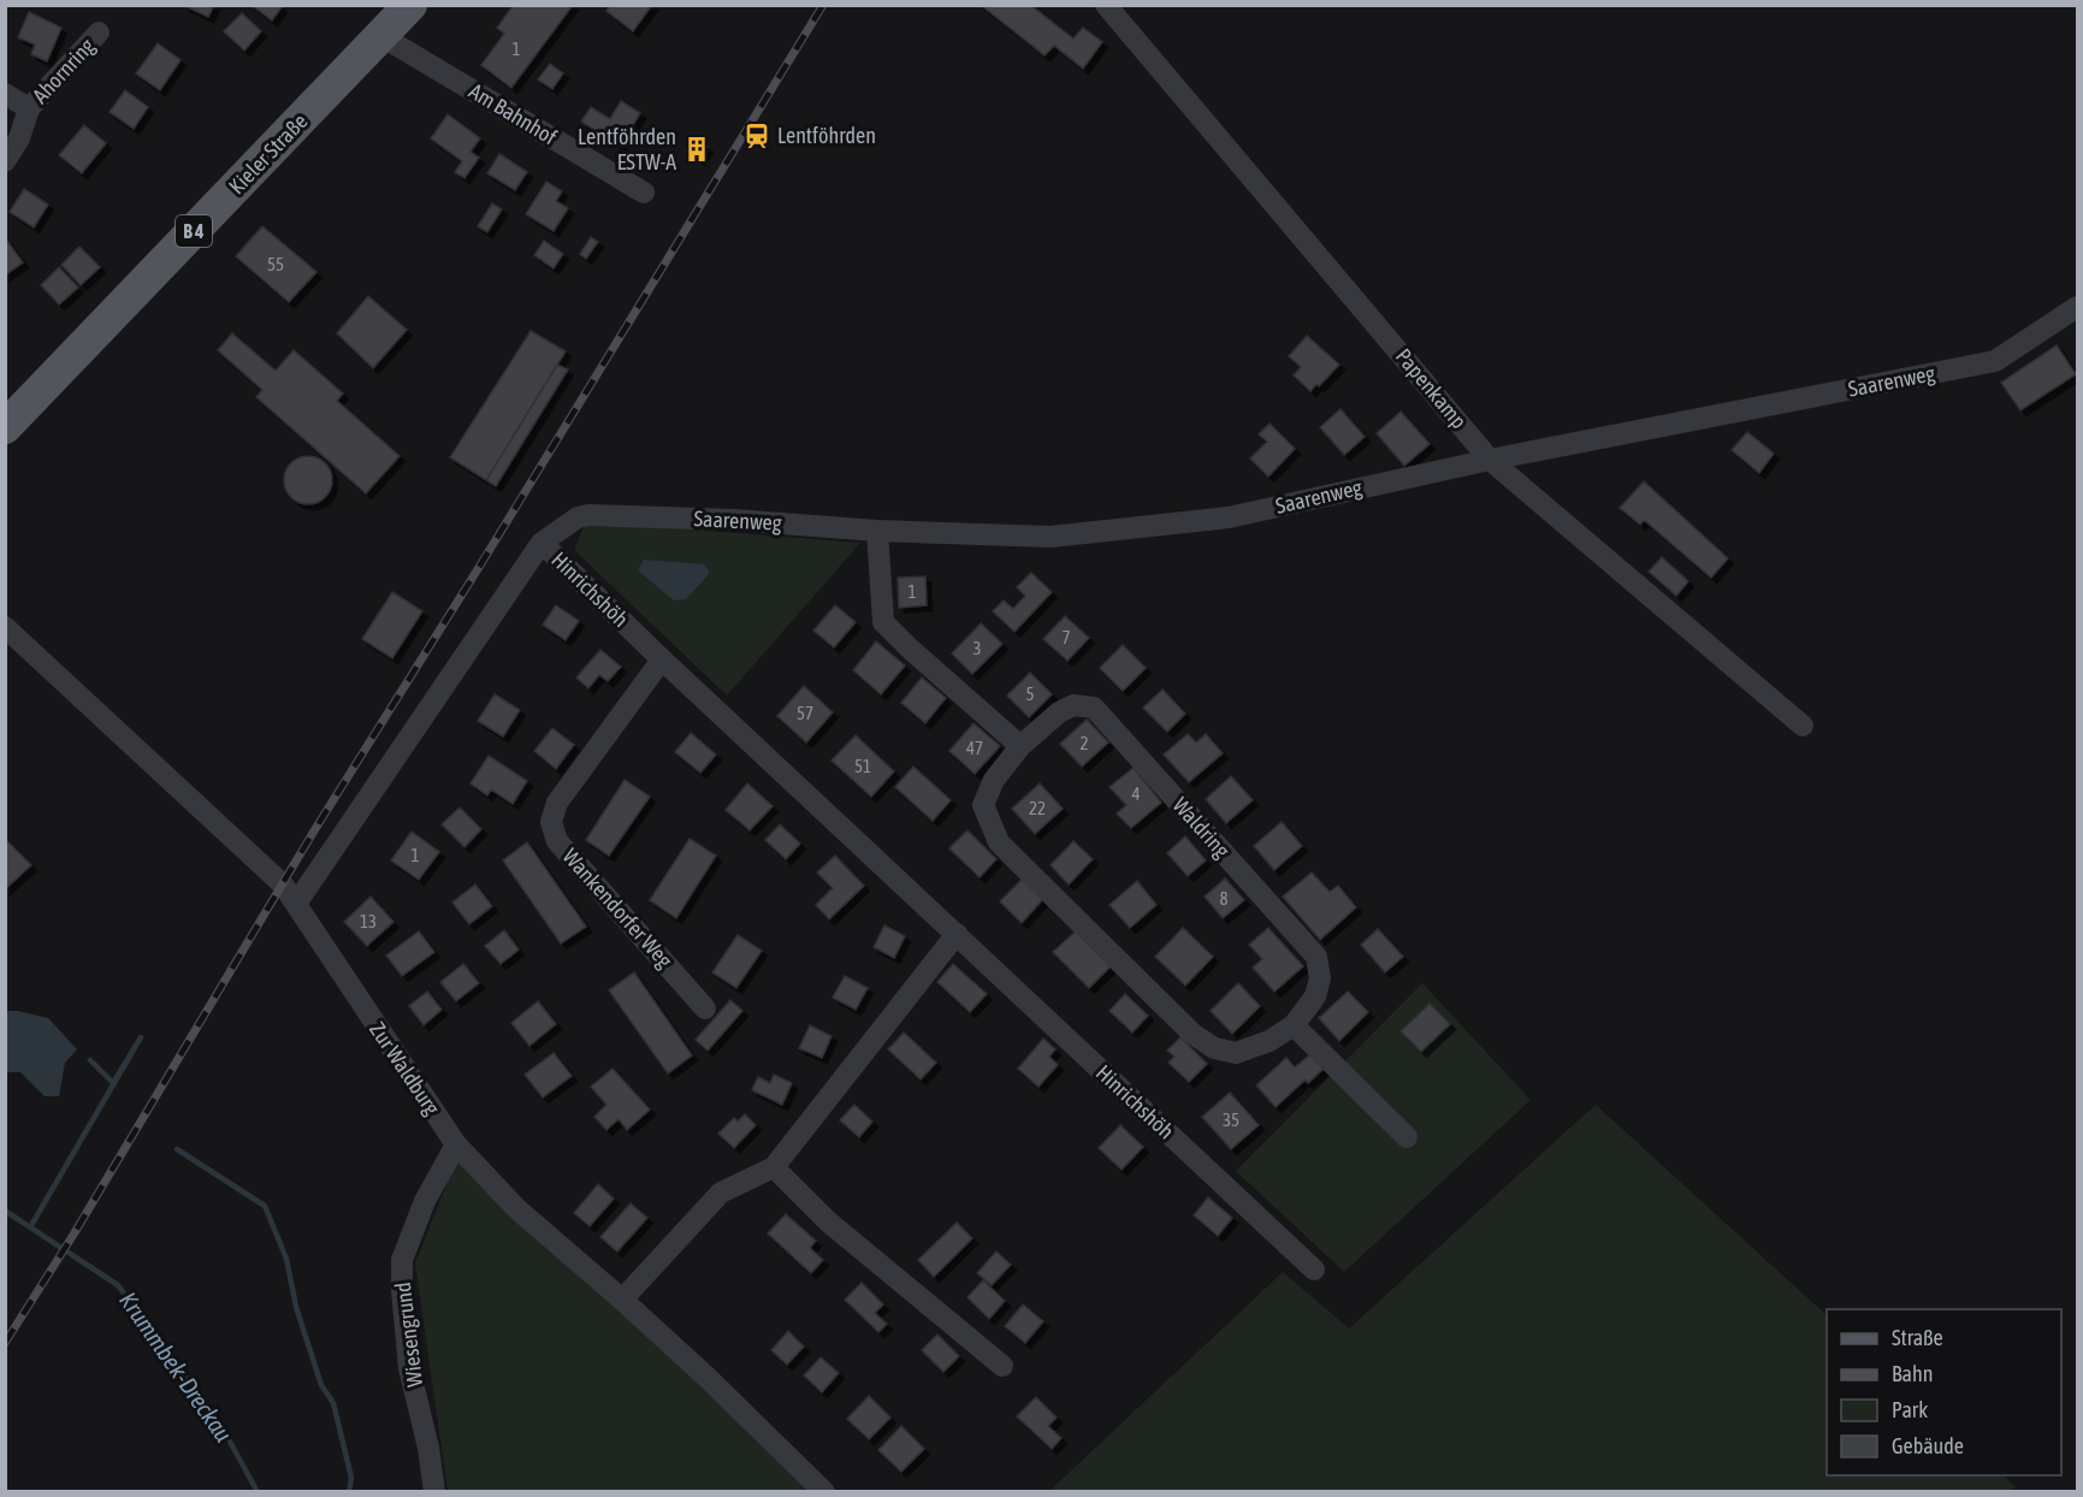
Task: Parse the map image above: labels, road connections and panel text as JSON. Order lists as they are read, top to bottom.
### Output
{
  "streets": {
    "main road": ["Kieler Straße", "B 4"],
    "street": [
      "Ahornring",
      "Am Bahnhof",
      "Saarenweg",
      "Papenkamp",
      "Hinrichshöh",
      "Waldring",
      "Wankendorfer Weg",
      "Zur Waldburg",
      "Wiesengrund"
    ]
  },
  "crossings": [
    ["Am Bahnhof", "Kieler Straße"],
    ["Saarenweg", "Papenkamp"],
    ["Saarenweg", "Hinrichshöh"],
    ["Hinrichshöh", "Wankendorfer Weg"],
    ["Hinrichshöh", "Zur Waldburg"],
    ["Zur Waldburg", "Wiesengrund"]
  ],
  "water": ["Krummbek-Dreckau"],
  "places": {
    "station": ["Lentföhrden"],
    "building": ["Lentföhrden ESTW-A"]
  },
  "house_numbers": [
    "1",
    "55",
    "1",
    "7",
    "3",
    "5",
    "57",
    "2",
    "47",
    "51",
    "4",
    "22",
    "1",
    "8",
    "13",
    "35"
  ],
  "legend": [
    "Straße",
    "Bahn",
    "Park",
    "Gebäude"
  ]
}
